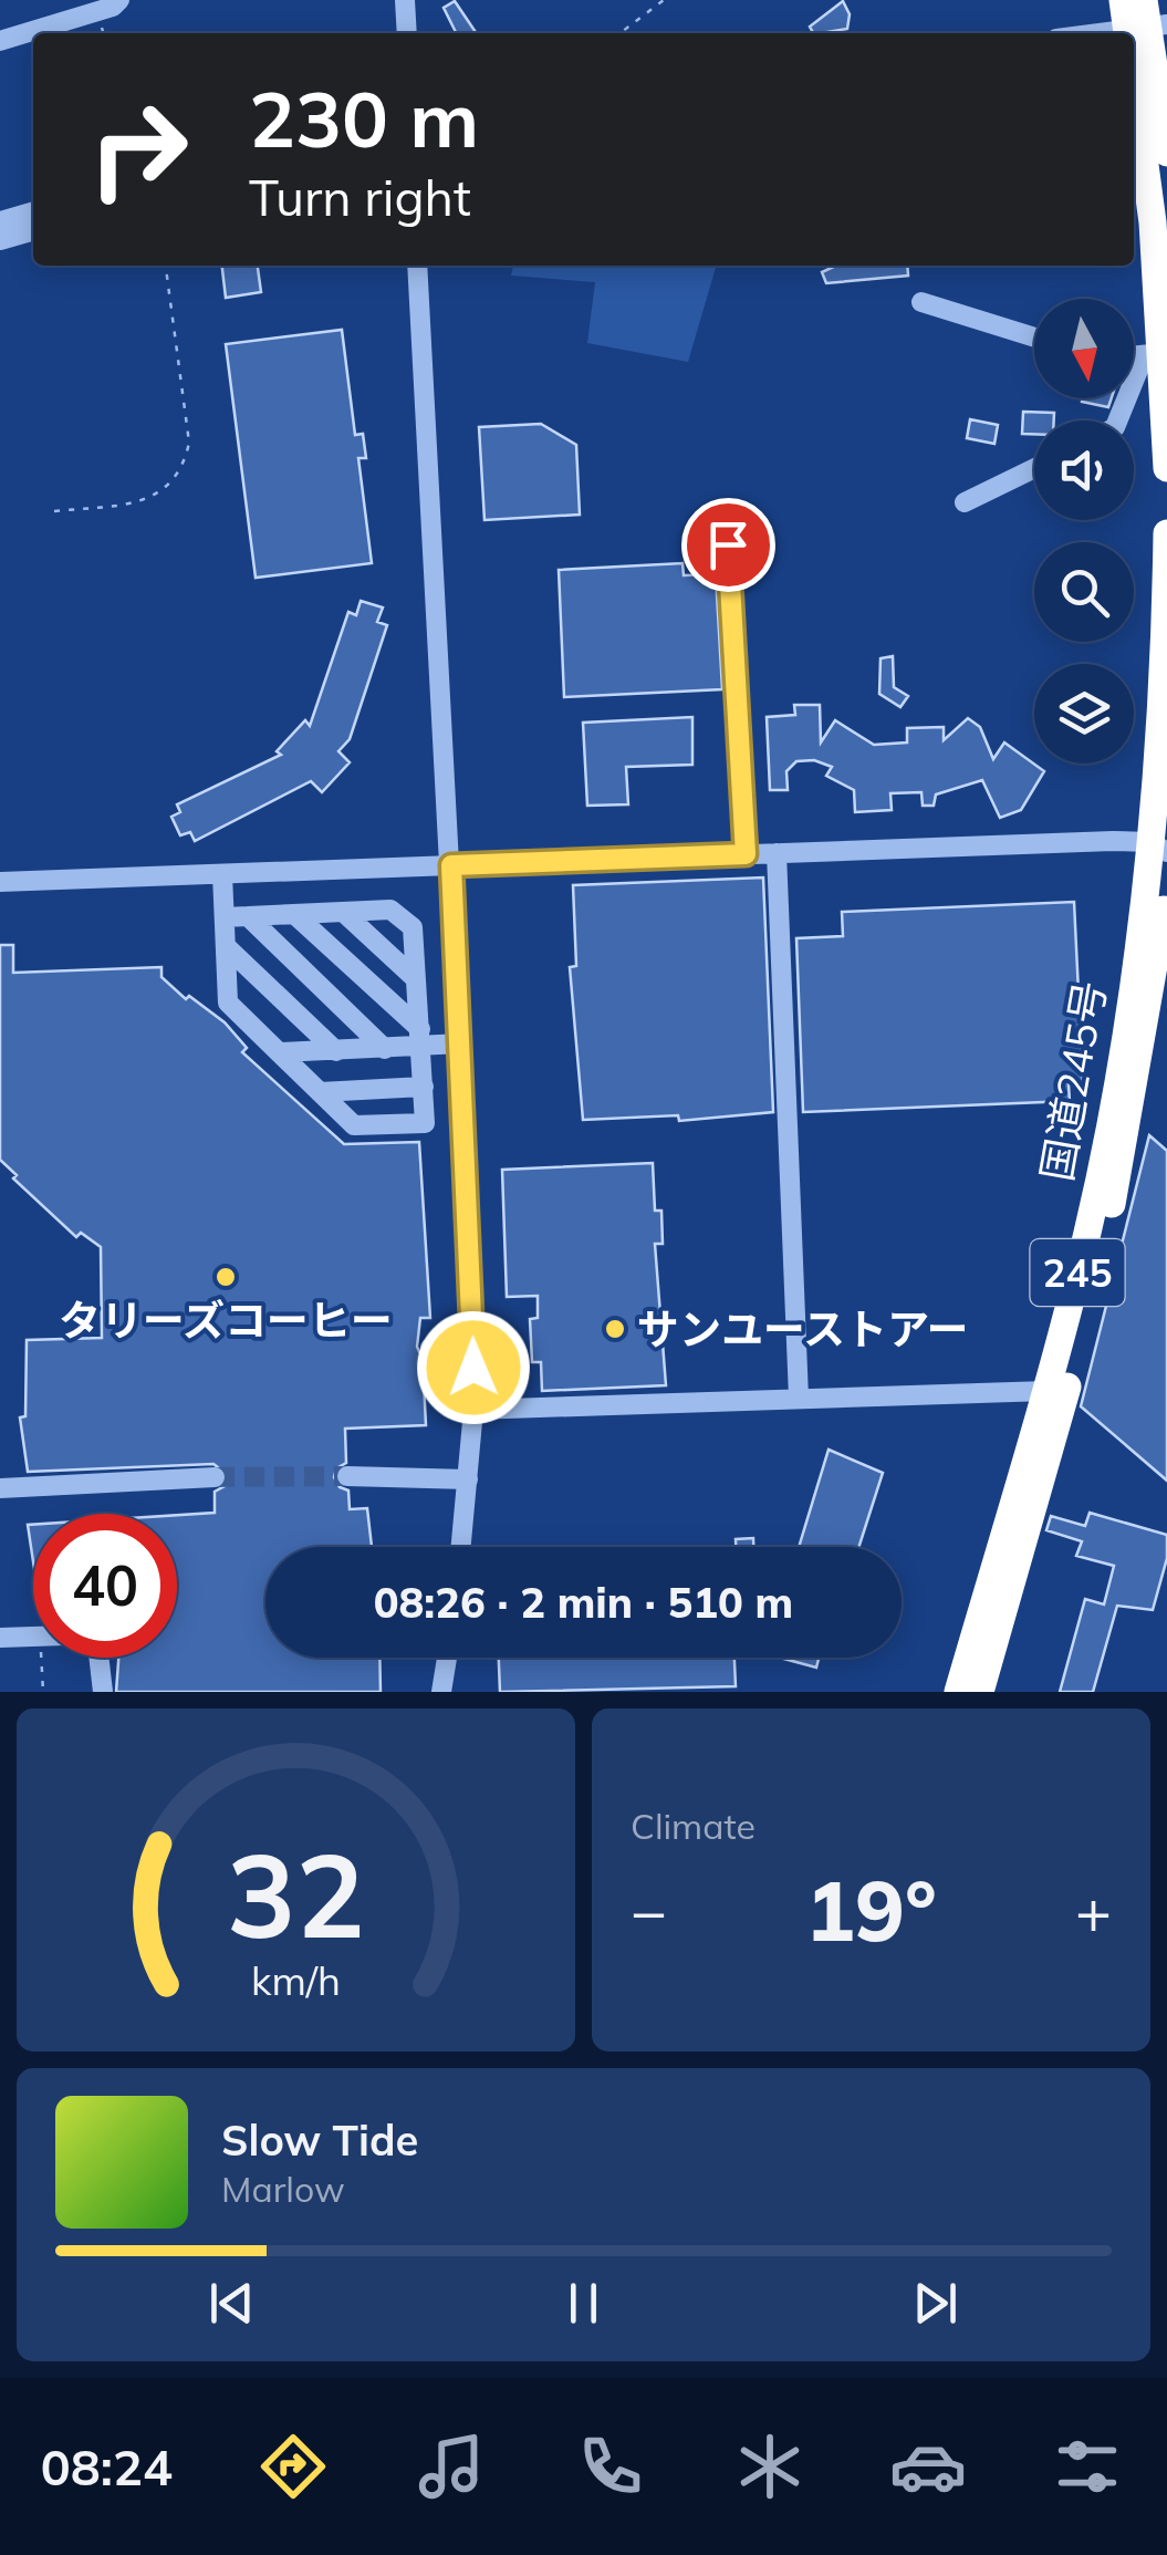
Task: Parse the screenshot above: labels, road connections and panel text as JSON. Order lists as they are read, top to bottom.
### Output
{
  "streets": {
    "highway": ["国道245号", "245"]
  },
  "places": ["タリーズコーヒー", "サンユーストアー"],
  "north": "bottom",
  "page": {
    "turn": ["230 m", "Turn right"],
    "limit": "40",
    "trip": "08:26 · 2 min · 510 m",
    "tile": "Climate",
    "heat": ["−", "19°", "+"],
    "song": ["Slow Tide", "Marlow"],
    "tabs": "08:24",
    "gauge": ["32", "km/h"]
  }
}
